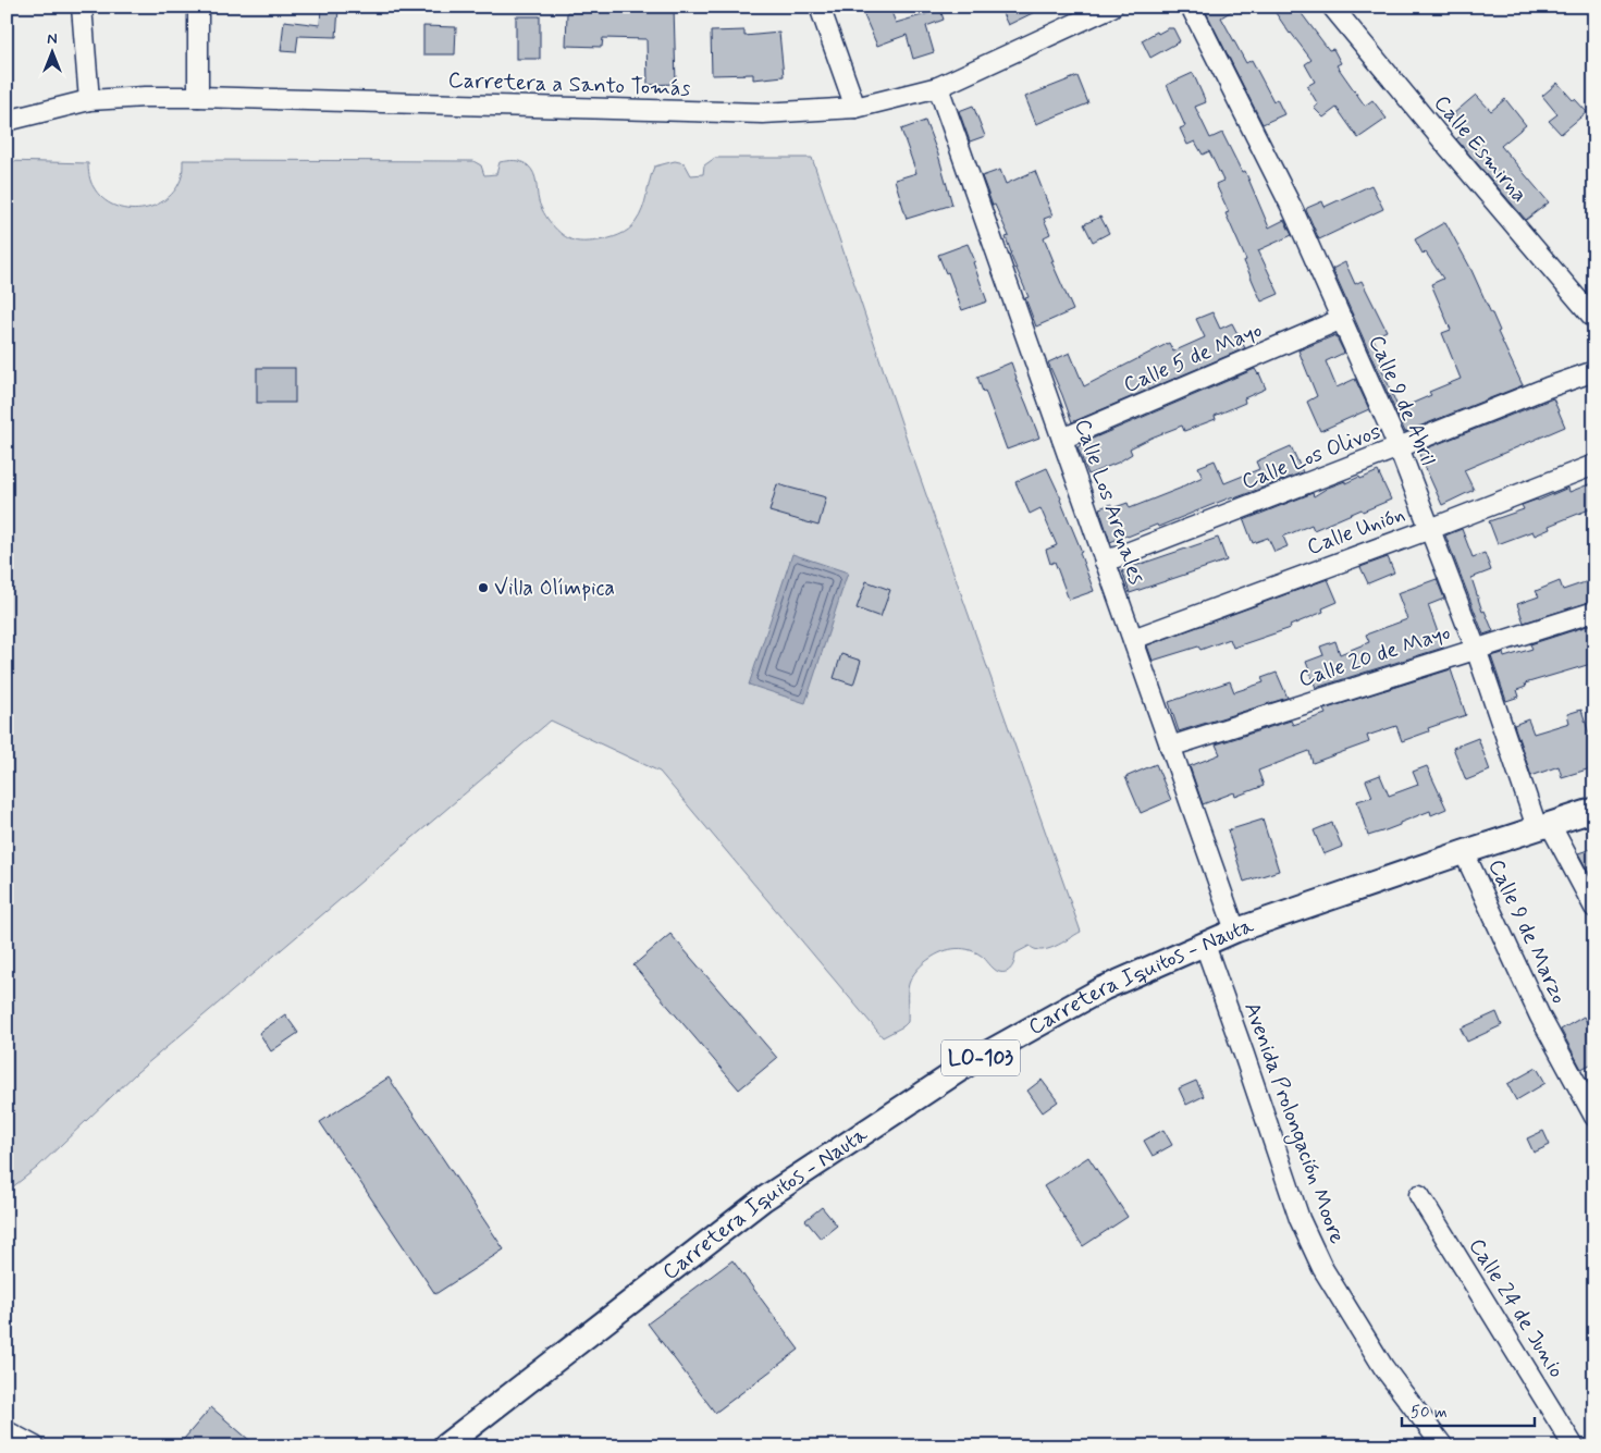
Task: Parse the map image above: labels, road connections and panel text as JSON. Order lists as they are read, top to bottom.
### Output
{
  "streets": {
    "main road": ["Carretera Iquitos - Nauta", "LO-103"],
    "street": [
      "Carretera a Santo Tomás",
      "Calle Esmirna",
      "Calle 5 de Mayo",
      "Calle 9 de Abril",
      "Calle Los Olivos",
      "Calle Los Arenales",
      "Calle Unión",
      "Calle 20 de Mayo",
      "Calle 9 de Marzo",
      "Avenida Prolongación Moore",
      "Calle 24 de Junio"
    ]
  },
  "crossings": [
    ["Carretera a Santo Tomás", "Calle Los Arenales"],
    ["Calle 5 de Mayo", "Calle 9 de Abril"],
    ["Calle 5 de Mayo", "Calle Los Arenales"],
    ["Calle 9 de Abril", "Calle Los Olivos"],
    ["Calle 9 de Abril", "Calle Unión"],
    ["Calle 9 de Abril", "Calle 20 de Mayo"],
    ["Calle 9 de Abril", "Carretera Iquitos - Nauta"],
    ["Calle Los Olivos", "Calle Los Arenales"],
    ["Calle Los Arenales", "Calle Unión"],
    ["Calle Los Arenales", "Calle 20 de Mayo"],
    ["Calle Los Arenales", "Carretera Iquitos - Nauta"],
    ["Calle 9 de Marzo", "Carretera Iquitos - Nauta"],
    ["Carretera Iquitos - Nauta", "Avenida Prolongación Moore"]
  ],
  "places": ["Villa Olímpica"],
  "scale_bar": "50 m",
  "north": "top"
}
